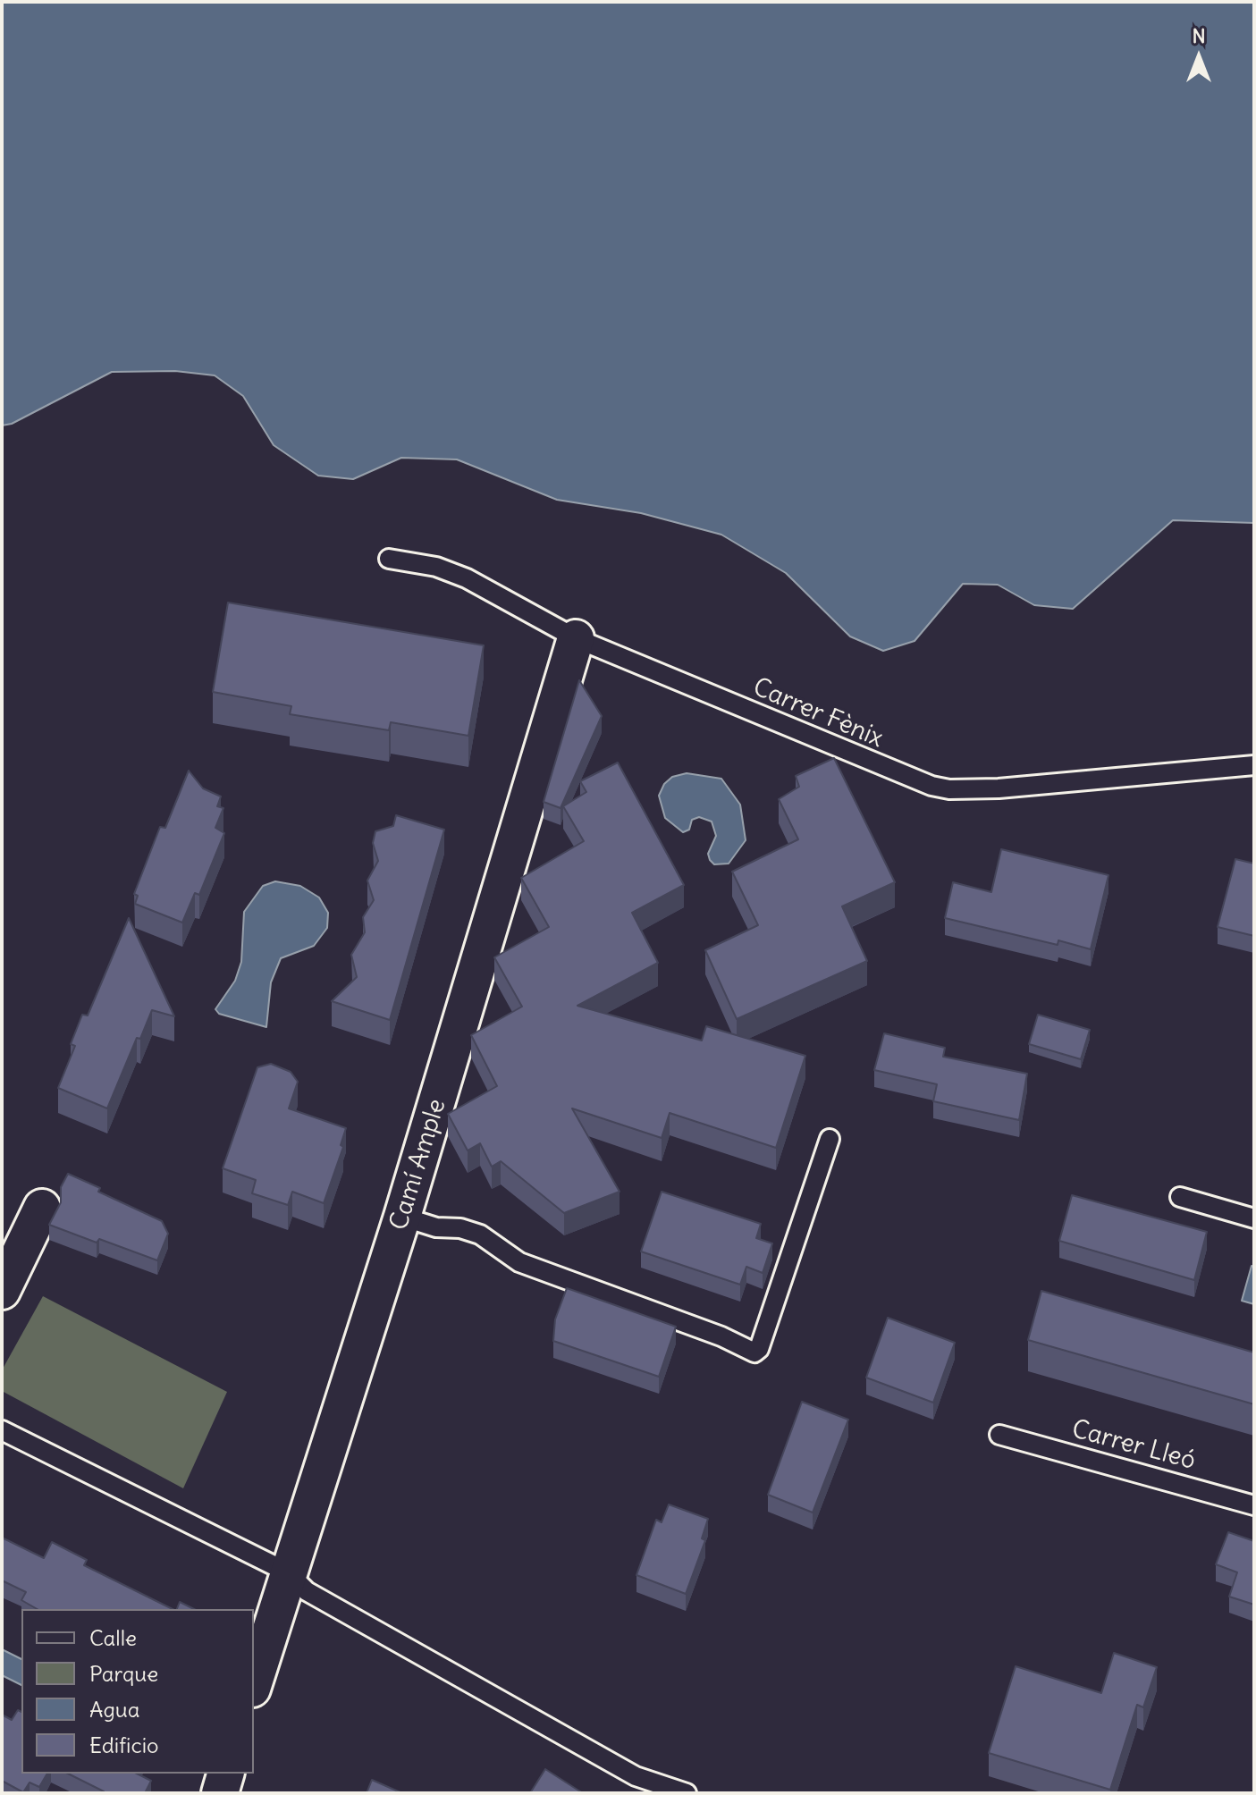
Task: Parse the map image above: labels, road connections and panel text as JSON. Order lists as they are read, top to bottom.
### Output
{
  "streets": {
    "street": ["Camí Ample"],
    "lane": ["Carrer Fènix", "Carrer Lleó"]
  },
  "crossings": [
    ["Carrer Fènix", "Camí Ample"]
  ],
  "legend": [
    "Calle",
    "Parque",
    "Agua",
    "Edificio"
  ],
  "north": "top"
}
